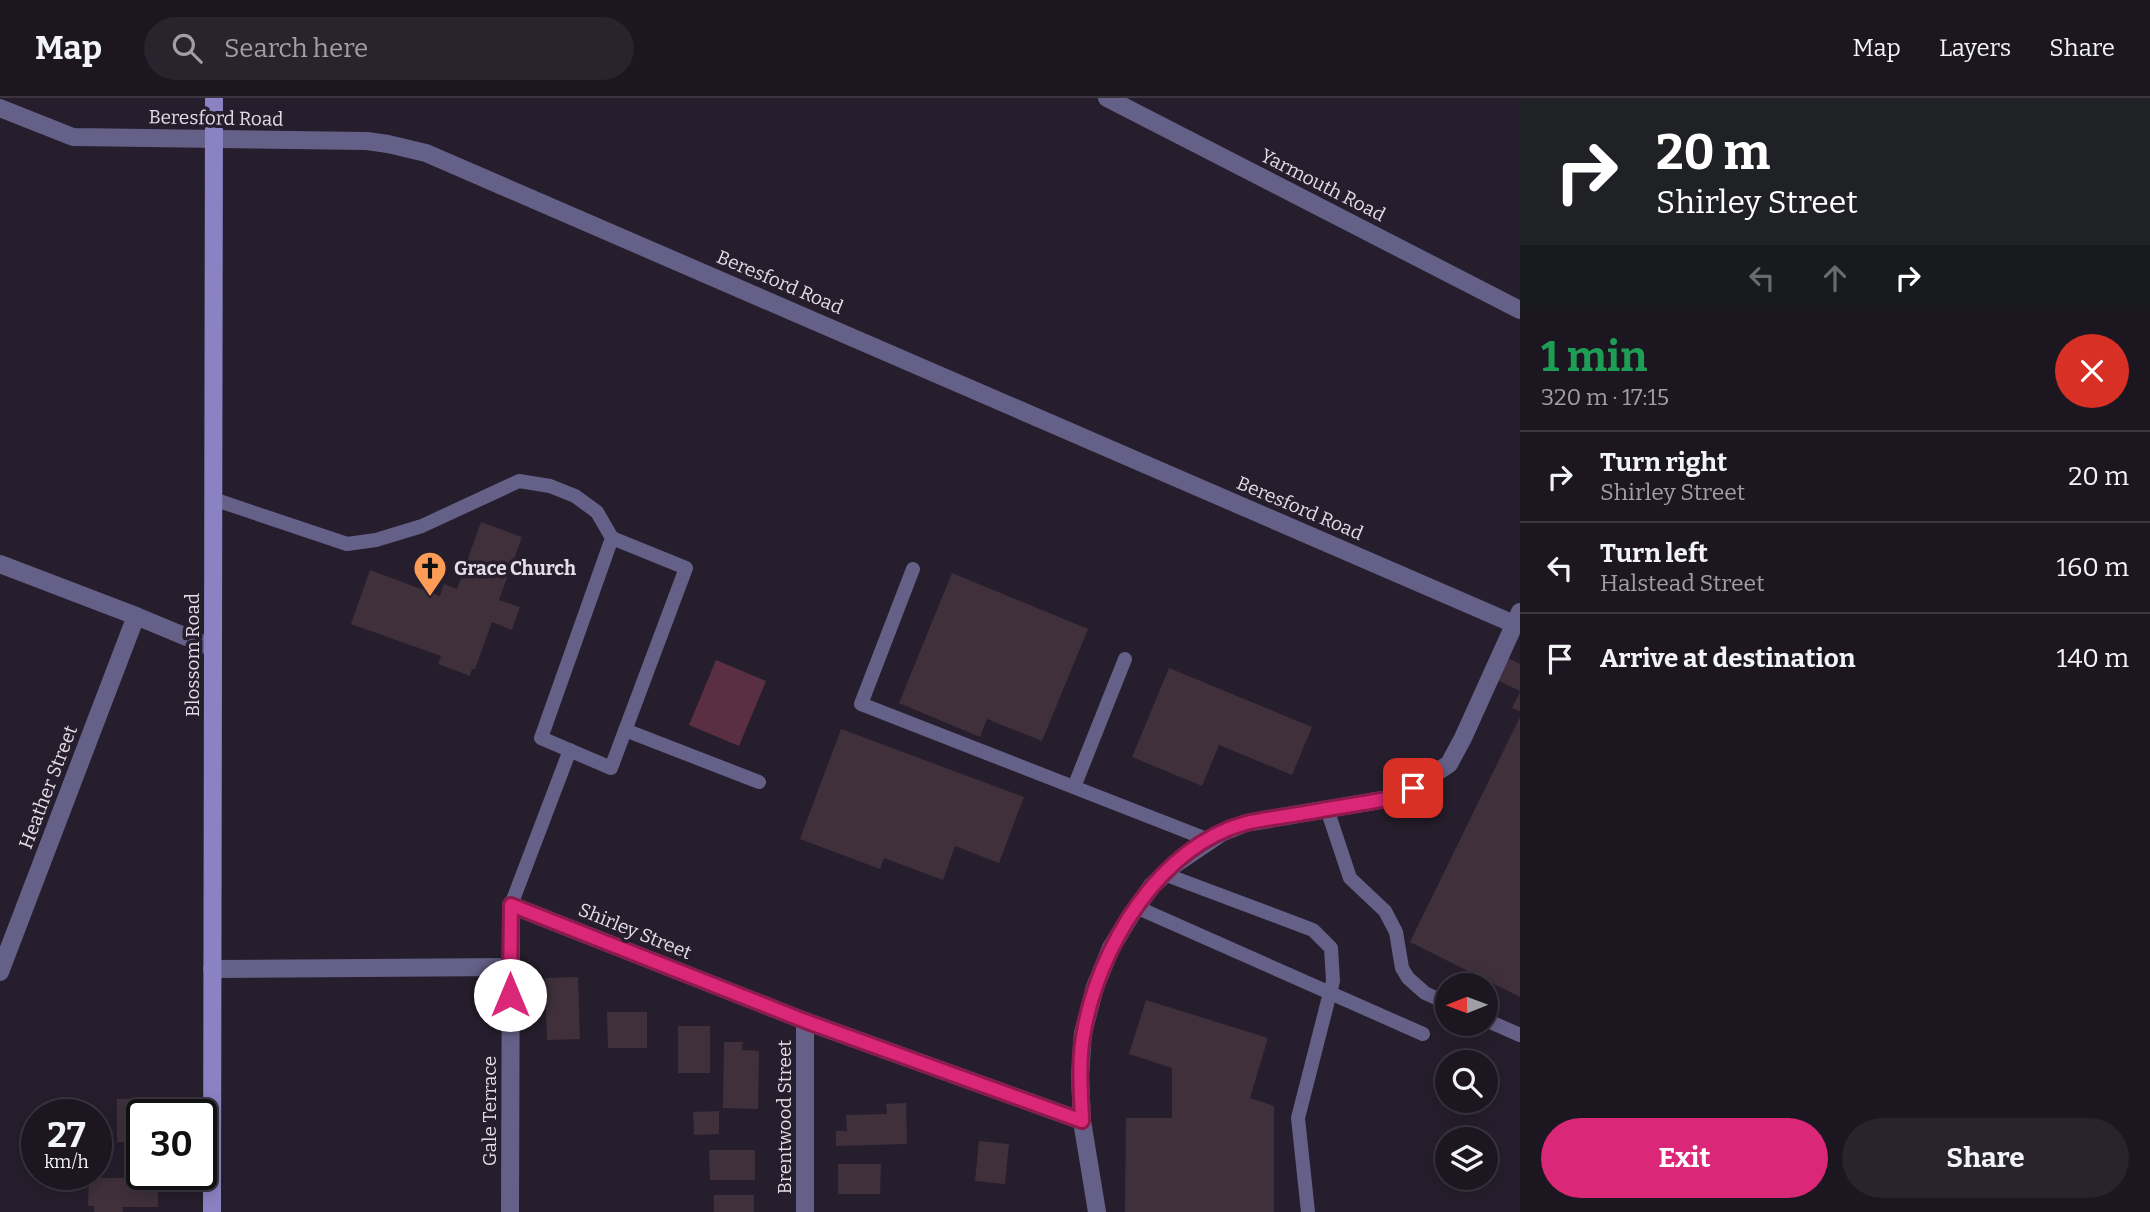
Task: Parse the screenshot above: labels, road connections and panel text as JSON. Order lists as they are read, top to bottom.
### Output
{
  "streets": {
    "street": [
      "Beresford Road",
      "Yarmouth Road",
      "Blossom Road",
      "Heather Street",
      "Shirley Street",
      "Gale Terrace",
      "Brentwood Street"
    ]
  },
  "crossings": [
    ["Beresford Road", "Blossom Road"],
    ["Shirley Street", "Brentwood Street"]
  ],
  "places": {
    "church": ["Grace Church"]
  },
  "north": "left",
  "page": {
    "header": "Map",
    "search": "Search here",
    "nav": ["Map", "Layers", "Share"],
    "turn": ["20 m", "Shirley Street"],
    "heading": ["1 min", "320 m · 17:15"],
    "list": [
      {
        "name": "Turn right",
        "note": "Shirley Street",
        "value": "20 m"
      },
      {
        "name": "Turn left",
        "note": "Halstead Street",
        "value": "160 m"
      },
      {
        "name": "Arrive at destination",
        "value": "140 m"
      }
    ],
    "speed": "27 km/h",
    "limit": "30",
    "buttons": ["Exit", "Share"]
  }
}
